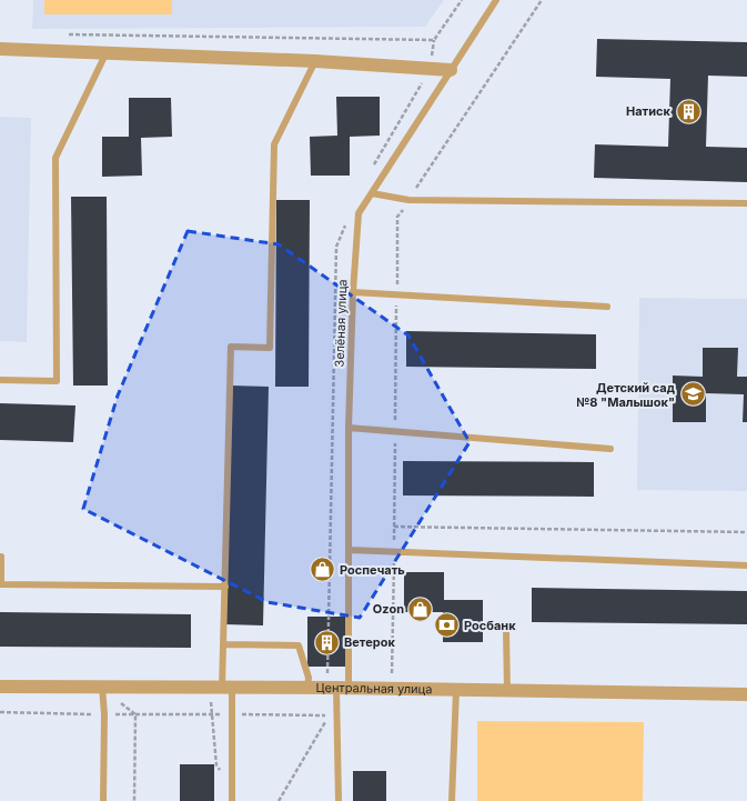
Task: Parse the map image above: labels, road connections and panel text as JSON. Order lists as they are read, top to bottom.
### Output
{
  "streets": {
    "street": ["Центральная улица"],
    "lane": ["Зелёная улица"]
  },
  "crossings": [
    ["Зелёная улица", "Центральная улица"]
  ],
  "places": {
    "building": ["Натиск", "Ветерок"],
    "school or university": ["Детский сад №8 \"Малышок\""],
    "shop": ["Роспечать", "Ozon"],
    "bank": ["Росбанк"]
  }
}
